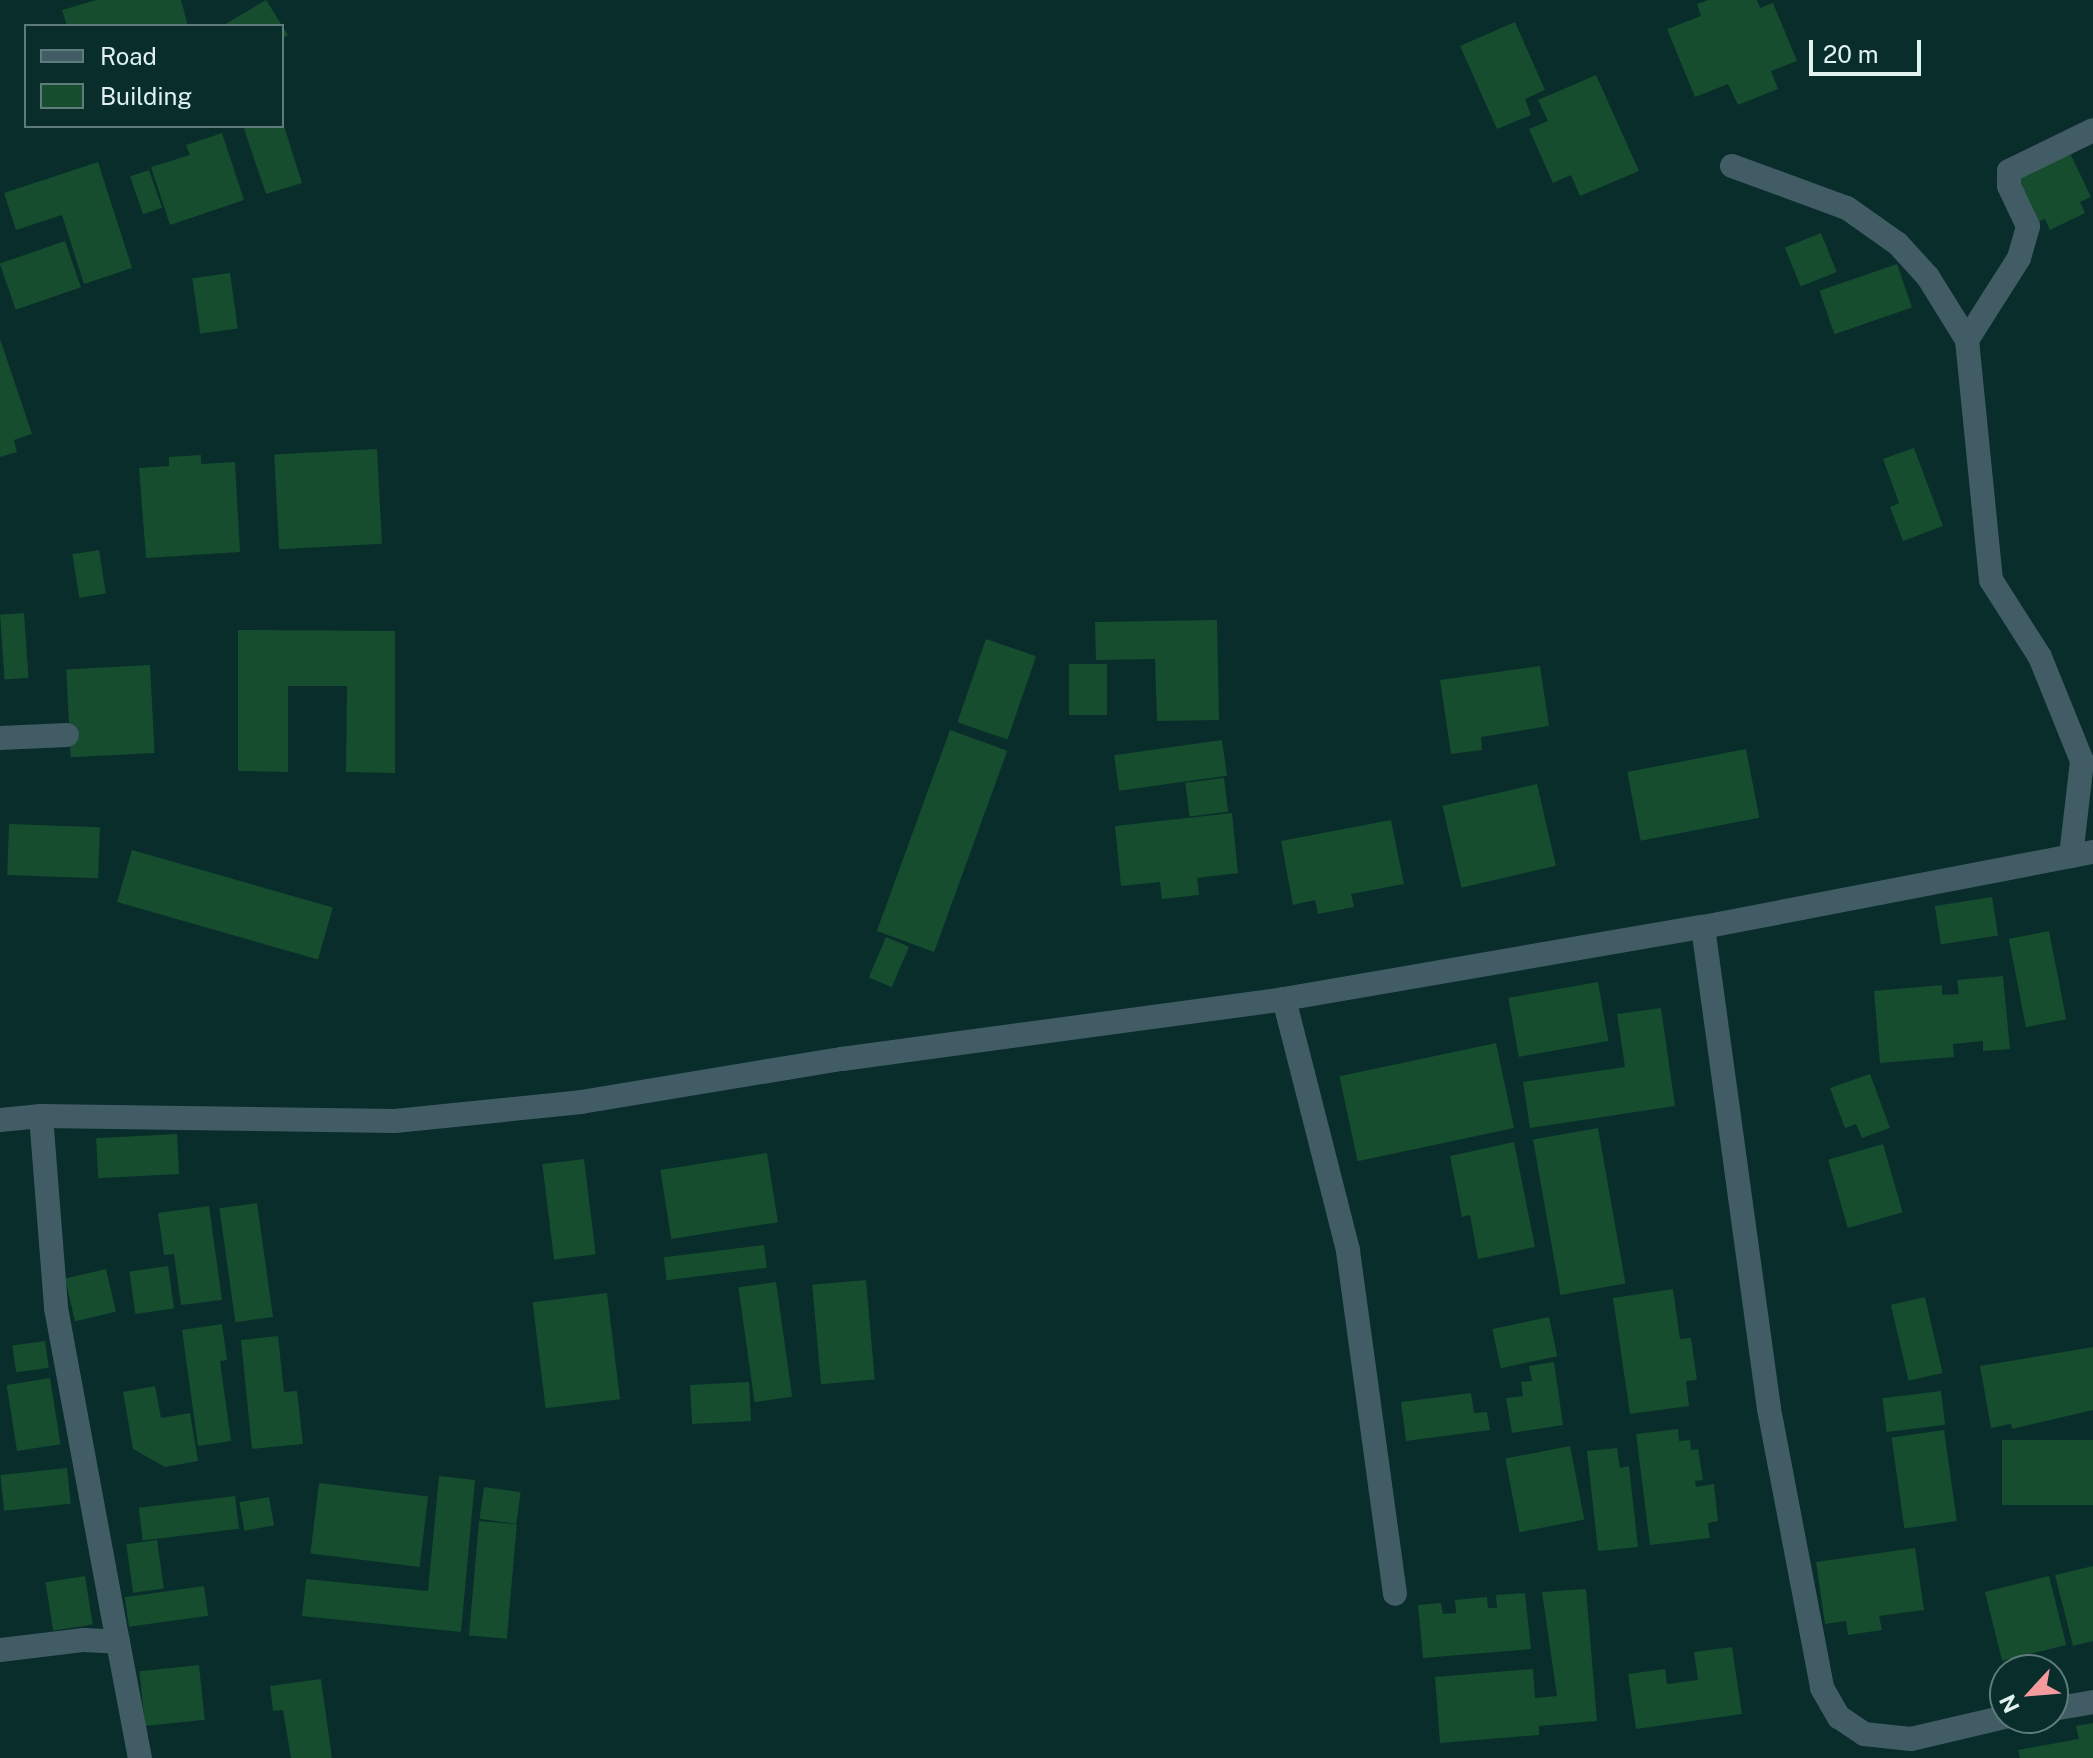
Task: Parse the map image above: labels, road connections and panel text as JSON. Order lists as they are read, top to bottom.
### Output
{
  "legend": ["Road", "Building"],
  "scale_bar": "20 m",
  "north": "bottom left"
}
